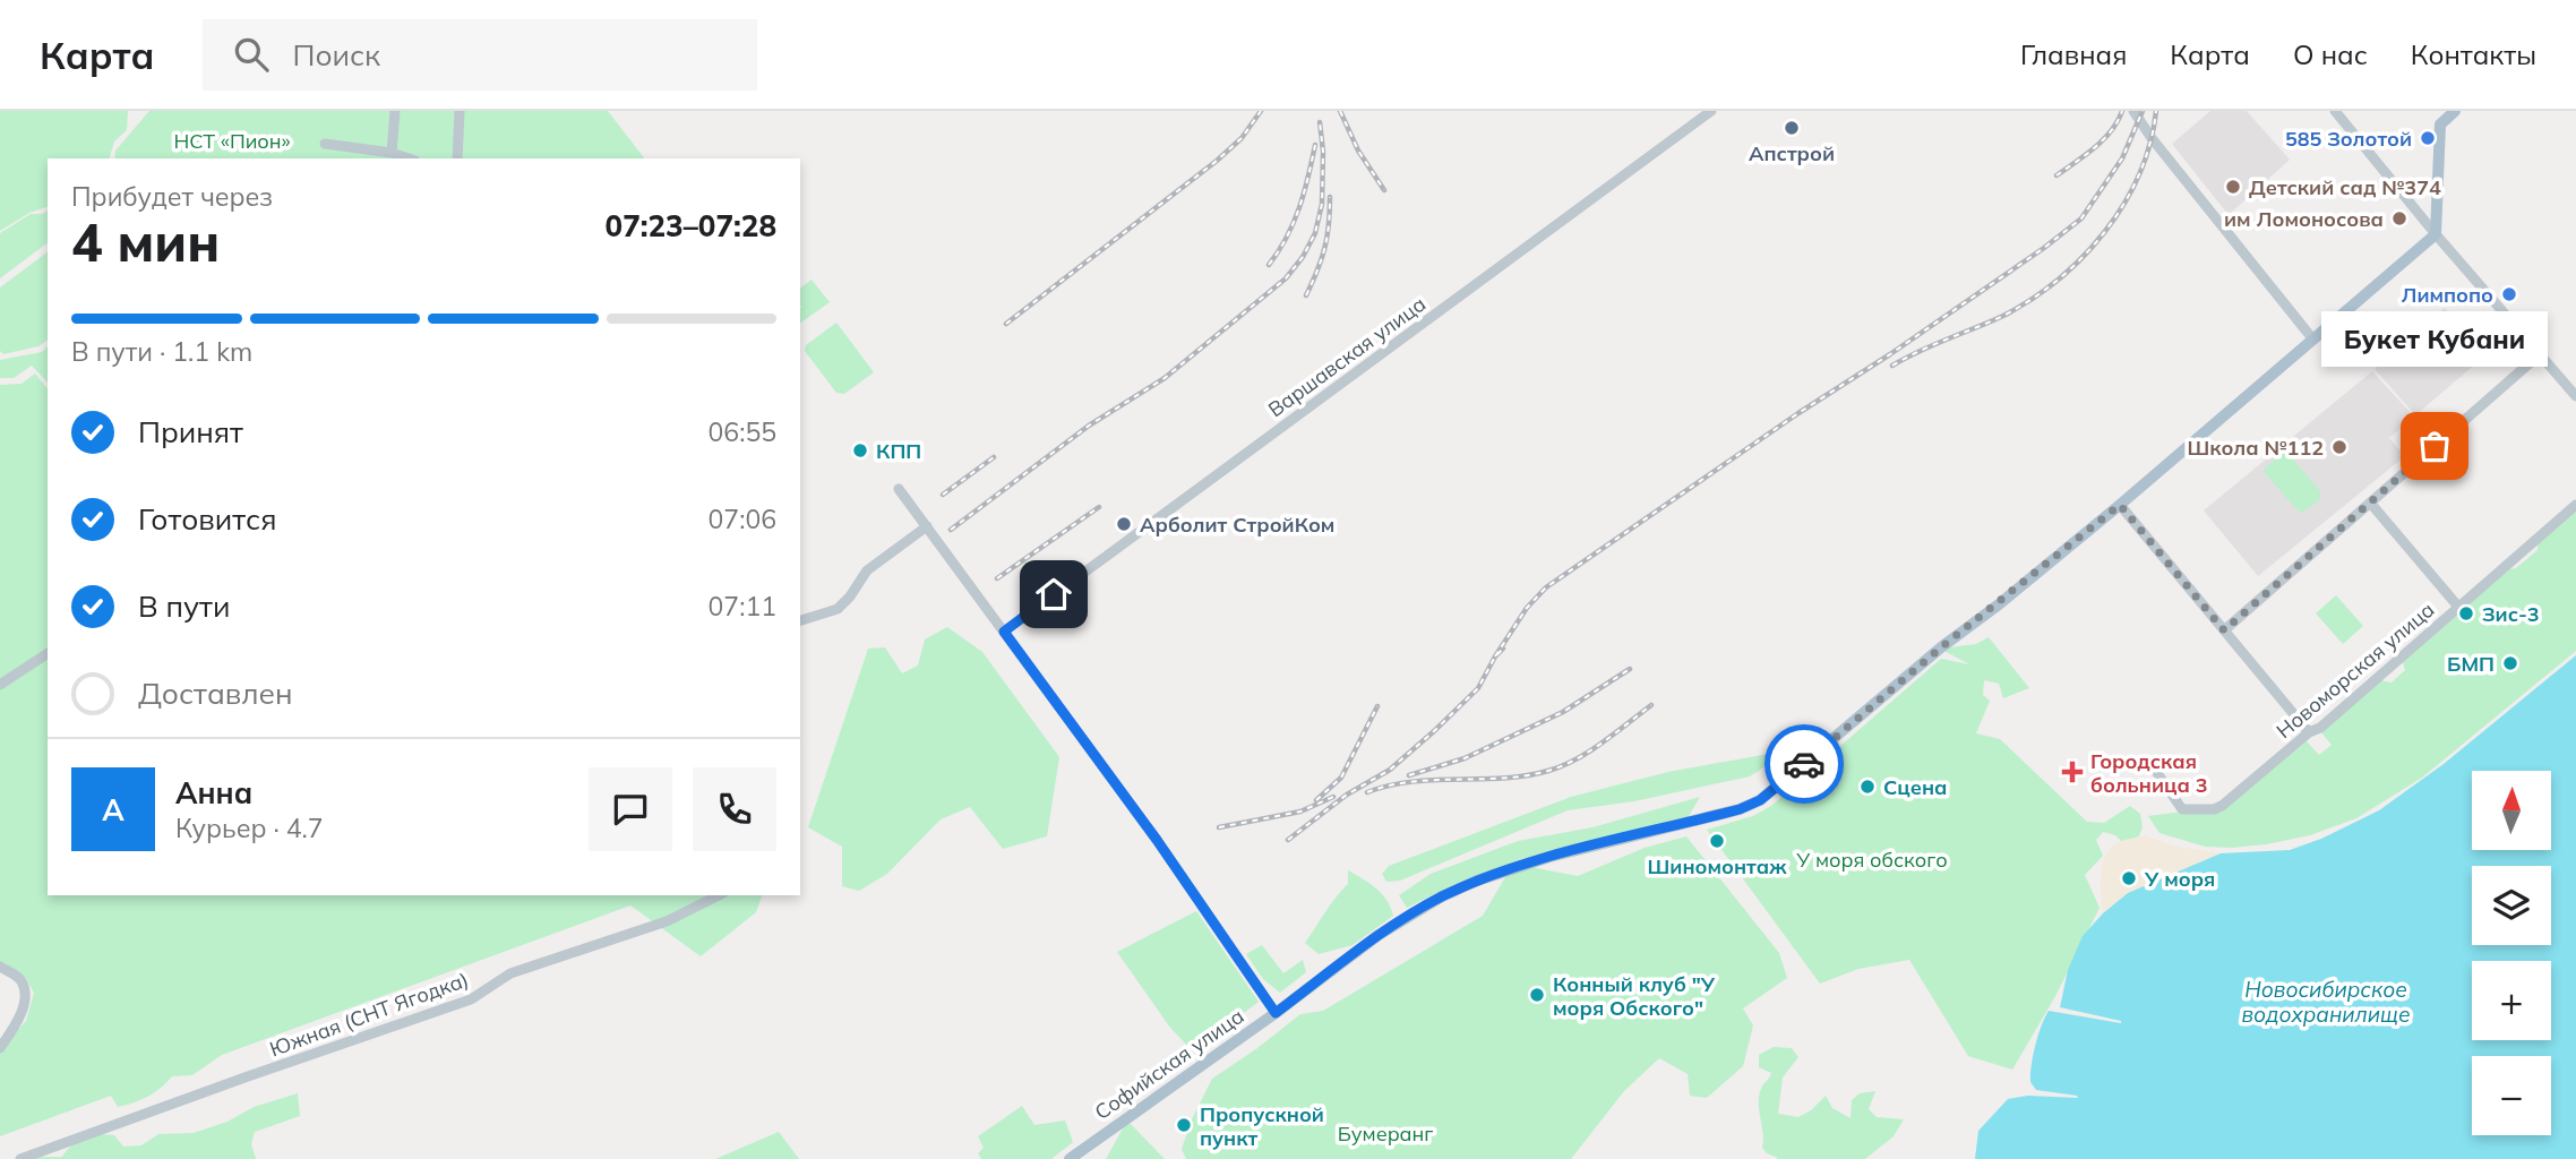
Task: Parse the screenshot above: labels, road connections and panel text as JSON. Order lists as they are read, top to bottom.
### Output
{
  "streets": {
    "main road": ["Софийская улица"],
    "street": ["Варшавская улица", "Новоморская улица", "Южная (СНТ Ягодка)"]
  },
  "water": ["Новосибирское водохранилище"],
  "parks": ["НСТ «Пион»", "У моря обского", "Бумеранг"],
  "places": {
    "other": [
      "Апстрой",
      "585 Золотой",
      "Детский сад №374",
      "им Ломоносова",
      "Лимпопо",
      "Букет Кубани",
      "Школа №112",
      "КПП",
      "Арболит СтройКом",
      "Зис-3",
      "БМП",
      "Сцена",
      "Шиномонтаж",
      "У моря",
      "Конный клуб \"У моря Обского\"",
      "Пропускной пункт"
    ],
    "health": ["Городская больница 3"]
  },
  "north": "top",
  "page": {
    "header": "Карта",
    "search": "Поиск",
    "nav": [
      "Главная",
      "Карта",
      "О нас",
      "Контакты"
    ],
    "heading": ["4 мин", "Прибудет через", "07:23–07:28"],
    "panel": ["Анна", "Курьер · 4.7"],
    "bar": "В пути · 1.1 km",
    "bubble": "Букет Кубани",
    "list": [
      ["Принят", "06:55"],
      ["Готовится", "07:06"],
      ["В пути", "07:11"],
      "Доставлен"
    ],
    "round": "А",
    "map_buttons": ["+", "−"]
  }
}
